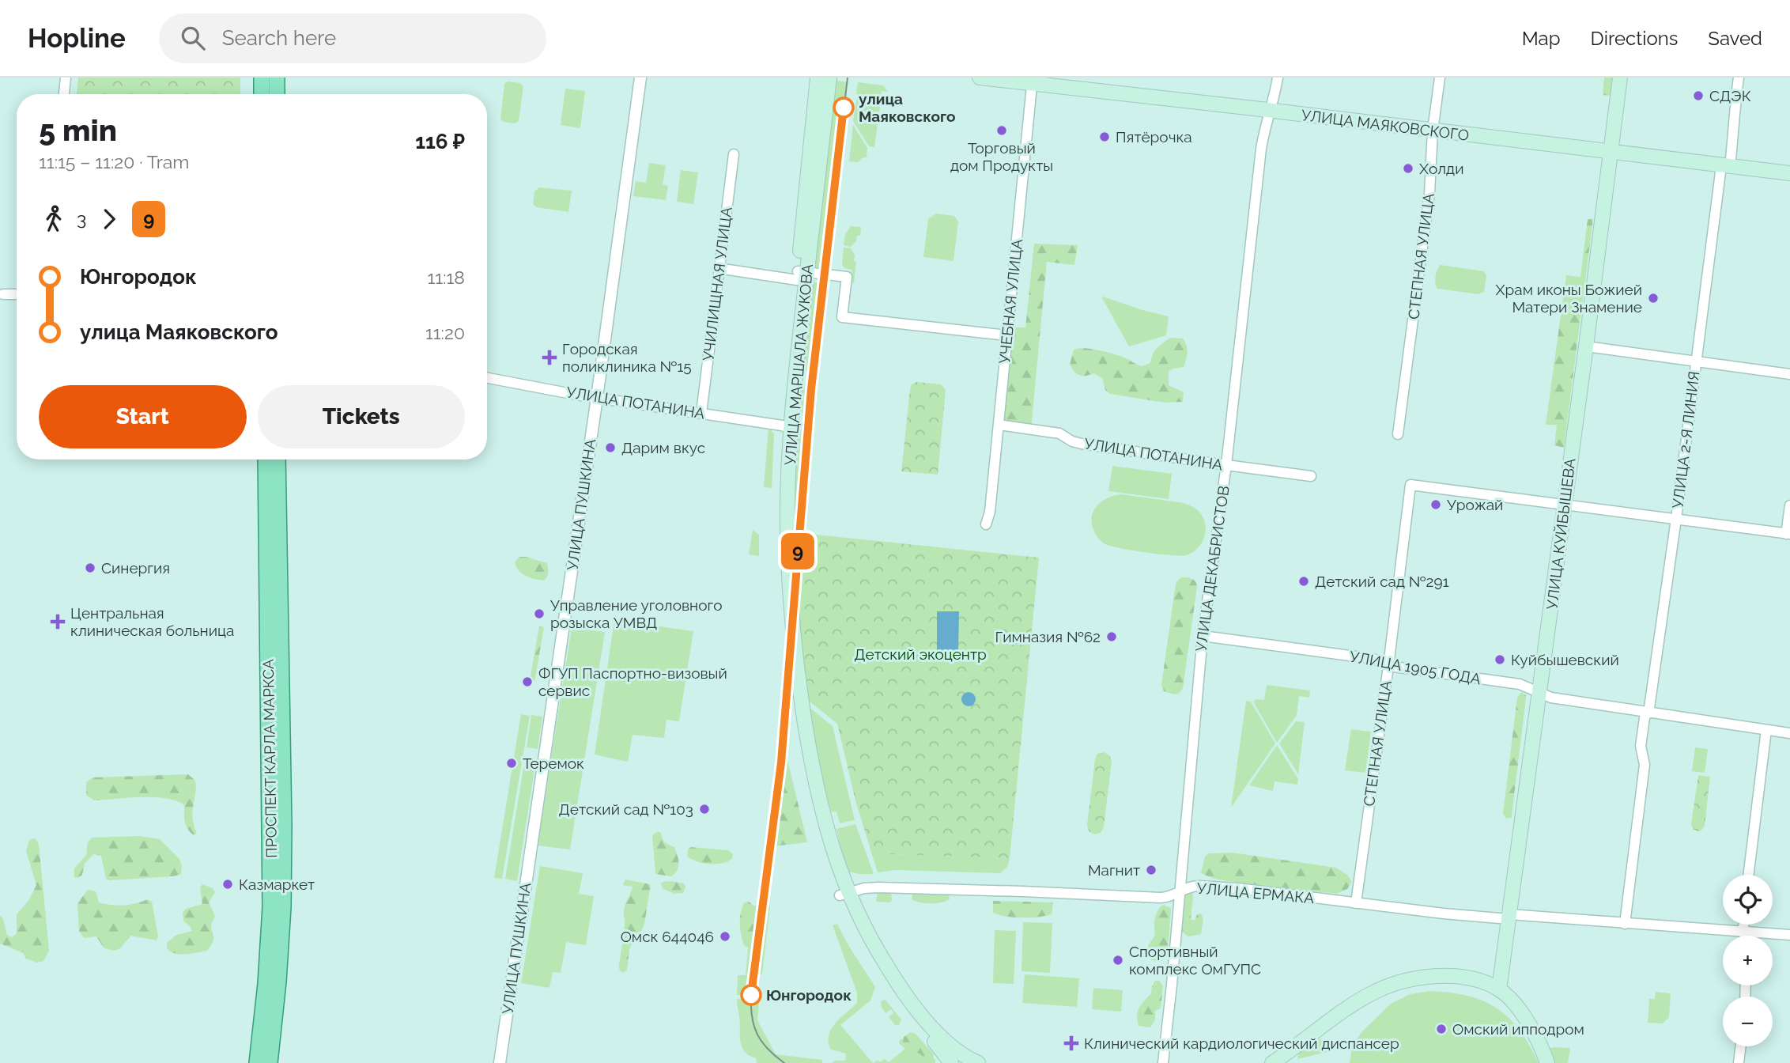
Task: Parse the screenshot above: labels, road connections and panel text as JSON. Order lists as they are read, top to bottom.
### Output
{
  "streets": {
    "main road": [
      "УЛИЦА МАЯКОВСКОГО",
      "УЛИЦА МАРШАЛА ЖУКОВА",
      "УЛИЦА КУЙБЫШЕВА",
      "ПРОСПЕКТ КАРЛА МАРКСА"
    ],
    "street": [
      "СТЕПНАЯ УЛИЦА",
      "УЧИЛИЩНАЯ УЛИЦА",
      "УЧЕБНАЯ УЛИЦА",
      "УЛИЦА ПОТАНИНА",
      "УЛИЦА 2-Я ЛИНИЯ",
      "УЛИЦА ПУШКИНА",
      "УЛИЦА ДЕКАБРИСТОВ",
      "УЛИЦА 1905 ГОДА",
      "УЛИЦА ЕРМАКА"
    ]
  },
  "crossings": [
    ["УЛИЦА МАЯКОВСКОГО", "СТЕПНАЯ УЛИЦА"],
    ["УЛИЦА МАЯКОВСКОГО", "УЧЕБНАЯ УЛИЦА"],
    ["УЛИЦА МАЯКОВСКОГО", "УЛИЦА 2-Я ЛИНИЯ"],
    ["УЛИЦА МАЯКОВСКОГО", "УЛИЦА КУЙБЫШЕВА"],
    ["УЛИЦА МАЯКОВСКОГО", "УЛИЦА ДЕКАБРИСТОВ"],
    ["СТЕПНАЯ УЛИЦА", "УЛИЦА КУЙБЫШЕВА"],
    ["СТЕПНАЯ УЛИЦА", "УЛИЦА 1905 ГОДА"],
    ["СТЕПНАЯ УЛИЦА", "УЛИЦА ЕРМАКА"],
    ["УЧИЛИЩНАЯ УЛИЦА", "УЛИЦА ПОТАНИНА"],
    ["УЧЕБНАЯ УЛИЦА", "УЛИЦА ПОТАНИНА"],
    ["УЛИЦА МАРШАЛА ЖУКОВА", "УЛИЦА ПОТАНИНА"],
    ["УЛИЦА МАРШАЛА ЖУКОВА", "УЛИЦА ЕРМАКА"],
    ["УЛИЦА ПОТАНИНА", "УЛИЦА ПУШКИНА"],
    ["УЛИЦА ПОТАНИНА", "УЛИЦА ДЕКАБРИСТОВ"],
    ["УЛИЦА 2-Я ЛИНИЯ", "УЛИЦА 1905 ГОДА"],
    ["УЛИЦА 2-Я ЛИНИЯ", "УЛИЦА ЕРМАКА"],
    ["УЛИЦА КУЙБЫШЕВА", "УЛИЦА 1905 ГОДА"],
    ["УЛИЦА КУЙБЫШЕВА", "УЛИЦА ЕРМАКА"],
    ["УЛИЦА ДЕКАБРИСТОВ", "УЛИЦА 1905 ГОДА"],
    ["УЛИЦА ДЕКАБРИСТОВ", "УЛИЦА ЕРМАКА"]
  ],
  "parks": ["Детский экоцентр"],
  "places": {
    "other": [
      "СДЭК",
      "улица Маяковского",
      "Торговый дом Продукты",
      "Пятёрочка",
      "Холди",
      "Храм иконы Божией Матери Знамение",
      "Дарим вкус",
      "Урожай",
      "Синергия",
      "Детский сад №291",
      "Управление уголовного розыска УМВД",
      "Гимназия №62",
      "Куйбышевский",
      "ФГУП Паспортно-визовый сервис",
      "Теремок",
      "Детский сад №103",
      "Магнит",
      "Казмаркет",
      "Омск 644046",
      "Спортивный комплекс ОмГУПС",
      "Юнгородок",
      "Омский ипподром"
    ],
    "health": ["Городская поликлиника №15", "Центральная клиническая больница", "Клинический кардиологический диспансер"]
  },
  "lines": ["tram line 9"],
  "page": {
    "header": "Hopline",
    "search": "Search here",
    "nav": ["Map", "Directions", "Saved"],
    "on_map": "9",
    "heading": ["5 min", "11:15 – 11:20 · Tram", "116 ₽"],
    "legs": ["3", "9"],
    "list": [
      {
        "name": "Юнгородок",
        "value": "11:18"
      },
      {
        "name": "улица Маяковского",
        "value": "11:20"
      }
    ],
    "buttons": ["Start", "Tickets"],
    "map_buttons": ["+", "−"]
  }
}
